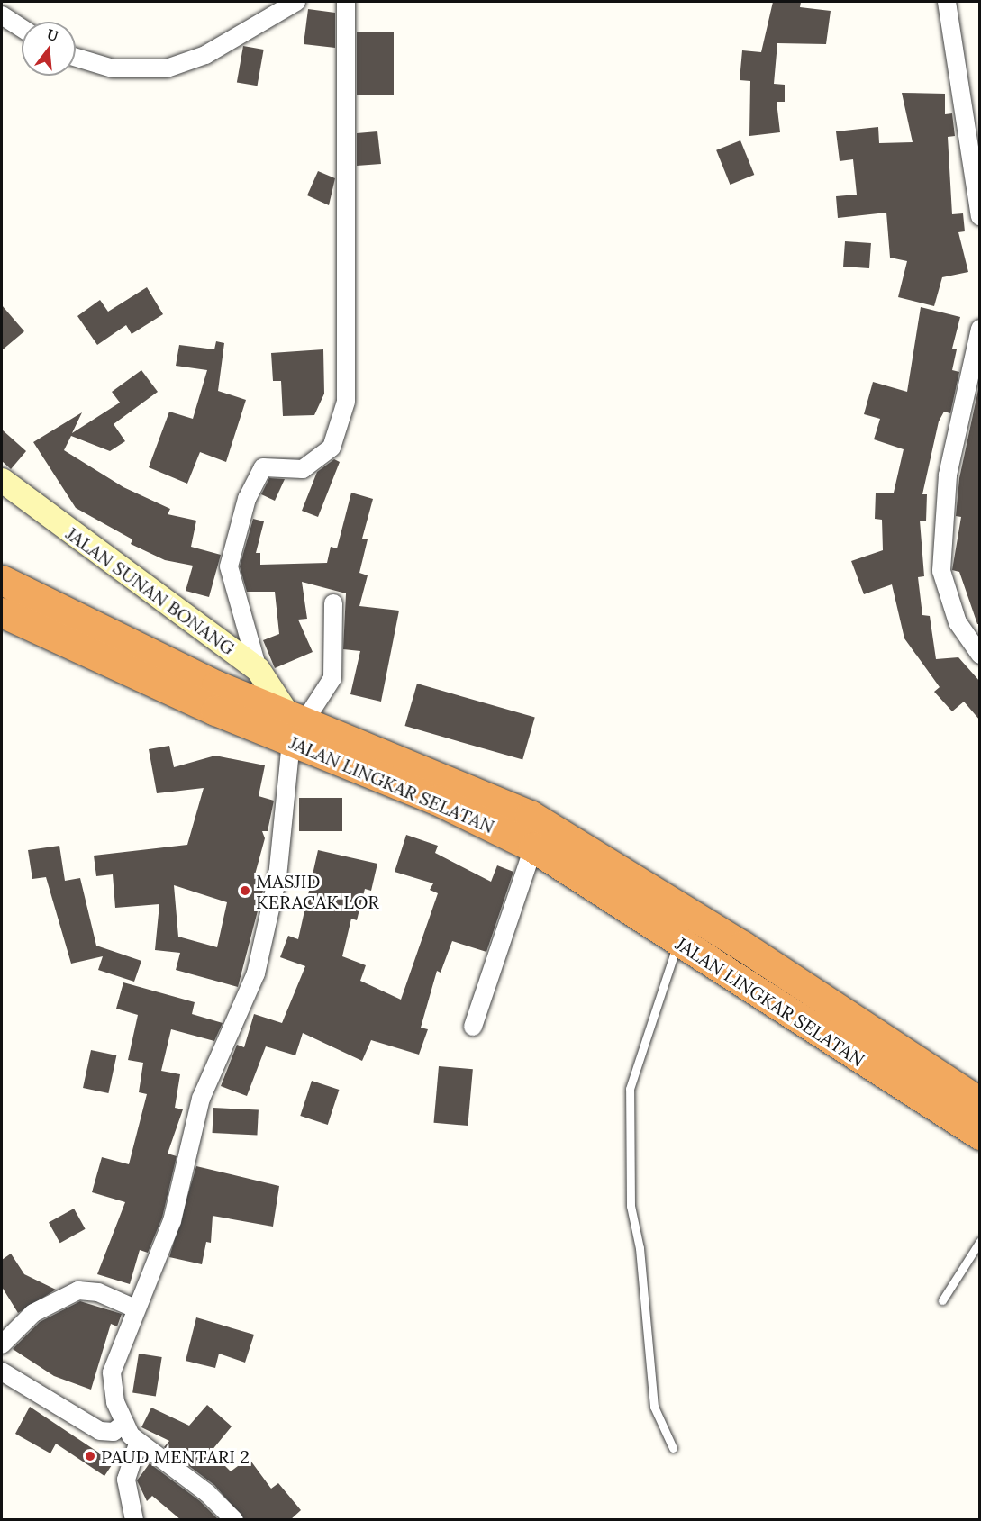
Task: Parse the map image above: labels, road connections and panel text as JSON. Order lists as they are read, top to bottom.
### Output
{
  "streets": {
    "highway": ["JALAN LINGKAR SELATAN"],
    "street": ["JALAN SUNAN BONANG"]
  },
  "crossings": [
    ["JALAN SUNAN BONANG", "JALAN LINGKAR SELATAN"]
  ],
  "places": ["MASJID KERACAK LOR", "PAUD MENTARI 2"],
  "north": "top"
}
